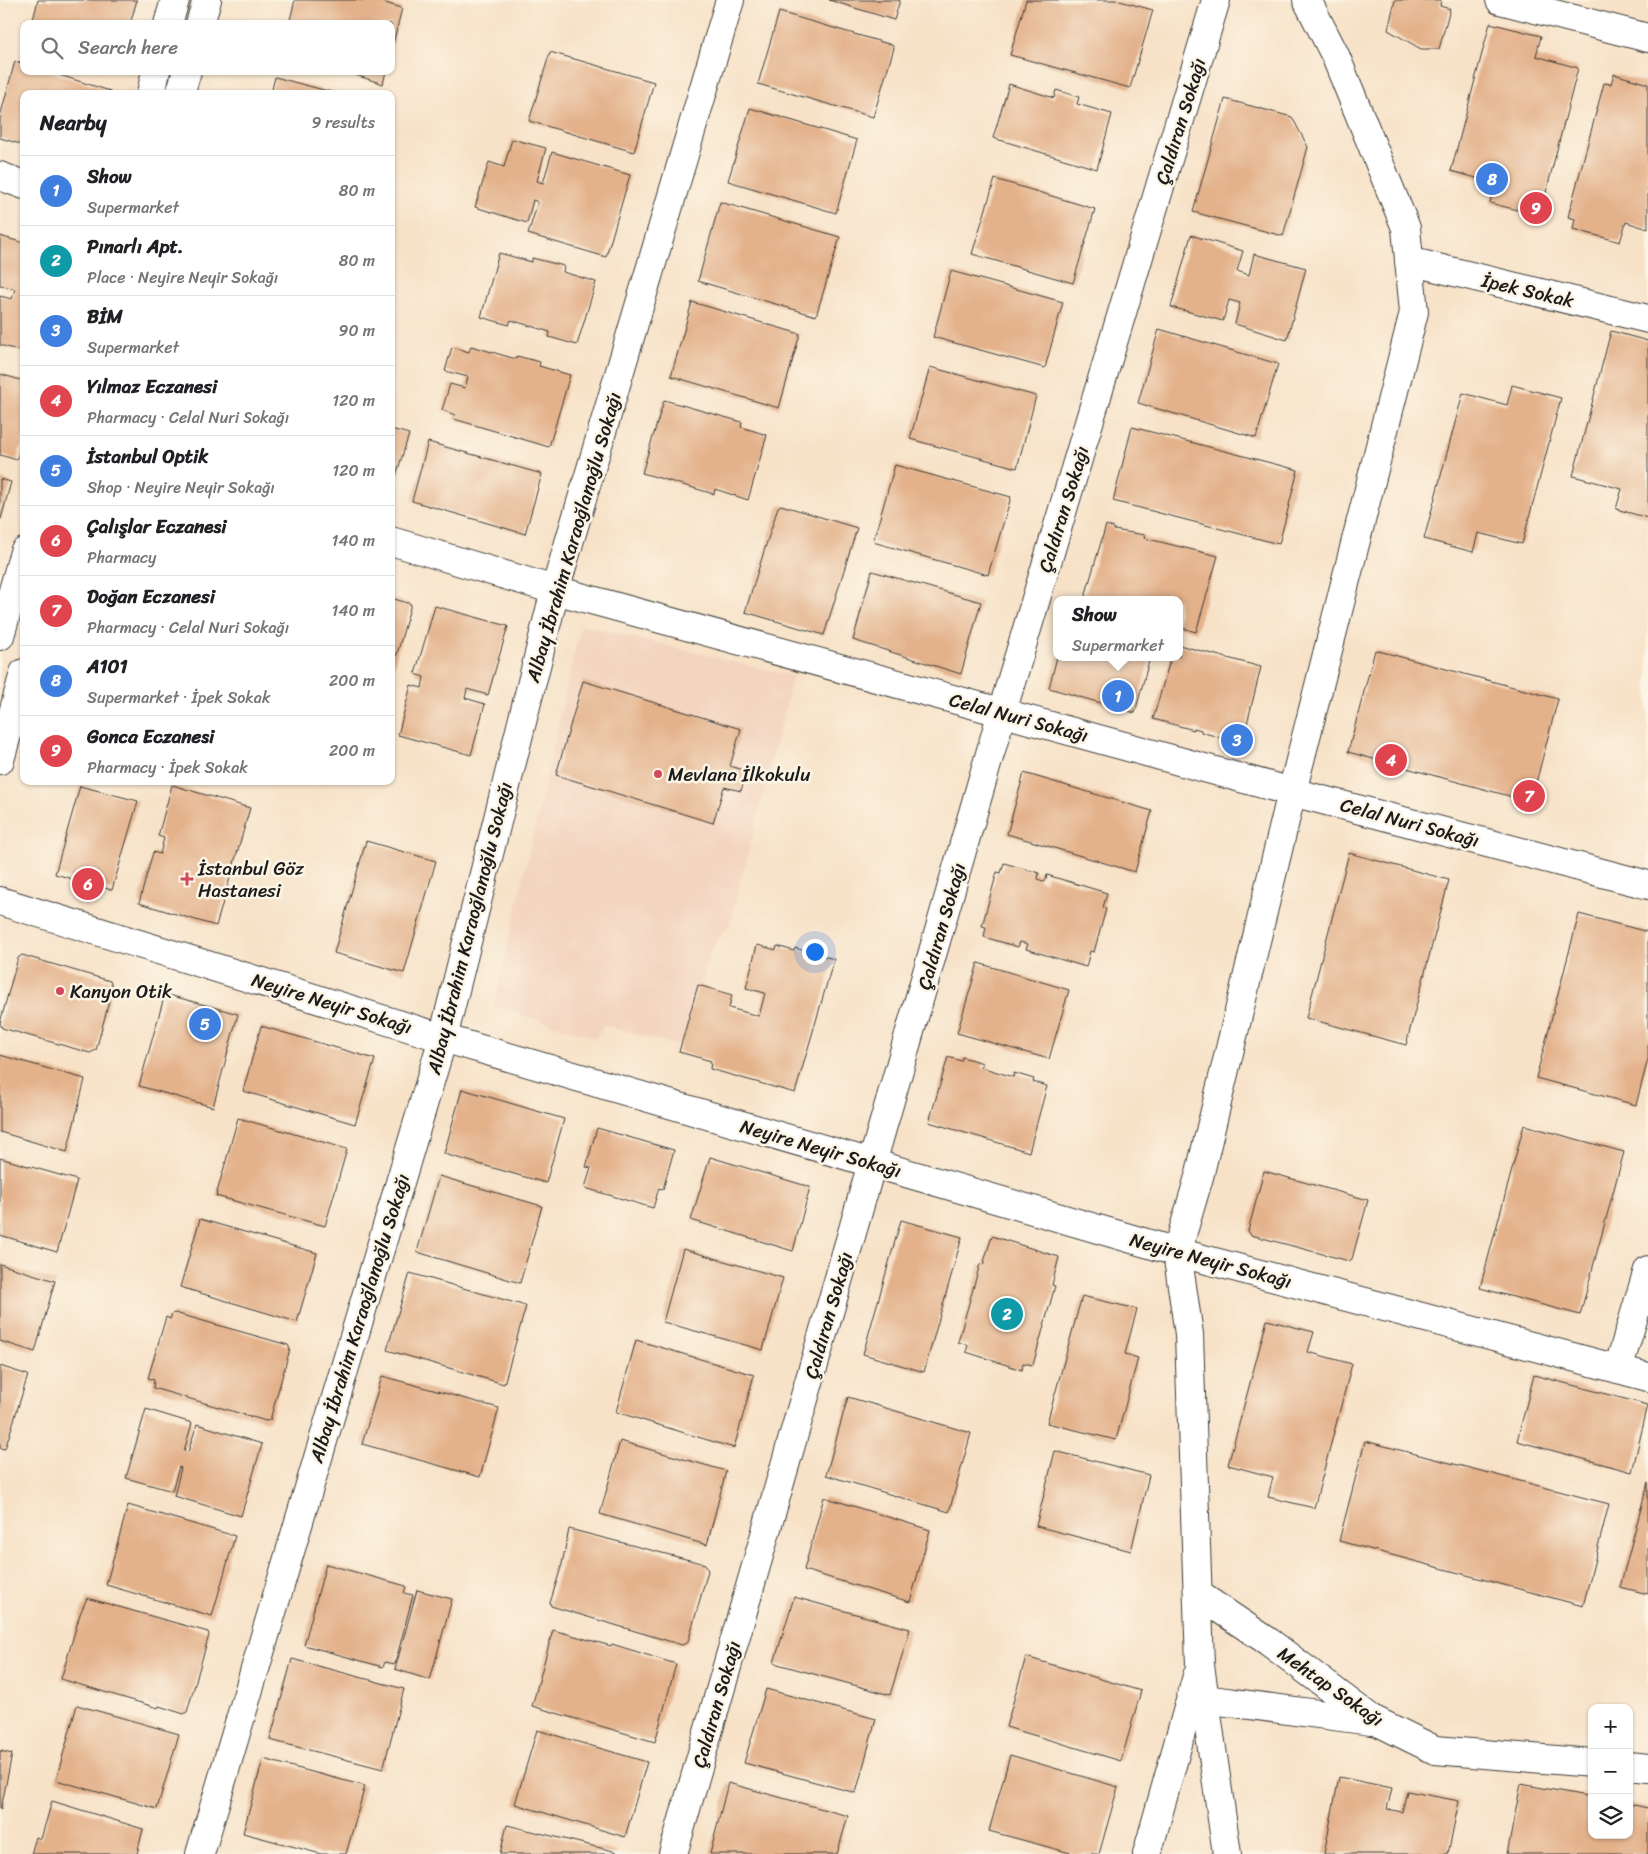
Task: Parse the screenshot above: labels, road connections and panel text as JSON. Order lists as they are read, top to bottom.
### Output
{
  "streets": {
    "street": [
      "Çaldıran Sokağı",
      "İpek Sokak",
      "Albay İbrahim Karaoğlanoğlu Sokağı",
      "Celal Nuri Sokağı",
      "Neyire Neyir Sokağı",
      "Mehtap Sokağı"
    ]
  },
  "crossings": [
    ["Çaldıran Sokağı", "Celal Nuri Sokağı"],
    ["Çaldıran Sokağı", "Neyire Neyir Sokağı"],
    ["Albay İbrahim Karaoğlanoğlu Sokağı", "Celal Nuri Sokağı"],
    ["Albay İbrahim Karaoğlanoğlu Sokağı", "Neyire Neyir Sokağı"]
  ],
  "places": {
    "other": ["Mevlana İlkokulu", "Kanyon Otik"],
    "health": ["İstanbul Göz Hastanesi"]
  },
  "page": {
    "search": "Search here",
    "heading": ["Nearby", "9 results"],
    "list": [
      {
        "mark": "1",
        "name": "Show",
        "note": "Supermarket",
        "value": "80 m"
      },
      {
        "mark": "2",
        "name": "Pınarlı Apt.",
        "note": "Place · Neyire Neyir Sokağı",
        "value": "80 m"
      },
      {
        "mark": "3",
        "name": "BİM",
        "note": "Supermarket",
        "value": "90 m"
      },
      {
        "mark": "4",
        "name": "Yılmaz Eczanesi",
        "note": "Pharmacy · Celal Nuri Sokağı",
        "value": "120 m"
      },
      {
        "mark": "5",
        "name": "İstanbul Optik",
        "note": "Shop · Neyire Neyir Sokağı",
        "value": "120 m"
      },
      {
        "mark": "6",
        "name": "Çalışlar Eczanesi",
        "note": "Pharmacy",
        "value": "140 m"
      },
      {
        "mark": "7",
        "name": "Doğan Eczanesi",
        "note": "Pharmacy · Celal Nuri Sokağı",
        "value": "140 m"
      },
      {
        "mark": "8",
        "name": "A101",
        "note": "Supermarket · İpek Sokak",
        "value": "200 m"
      },
      {
        "mark": "9",
        "name": "Gonca Eczanesi",
        "note": "Pharmacy · İpek Sokak",
        "value": "200 m"
      }
    ],
    "pins": [
      "8",
      "9",
      "1",
      "3",
      "4",
      "7",
      "6",
      "5",
      "2"
    ],
    "popup": ["Show", "Supermarket"],
    "map_buttons": ["+", "−"]
  }
}
